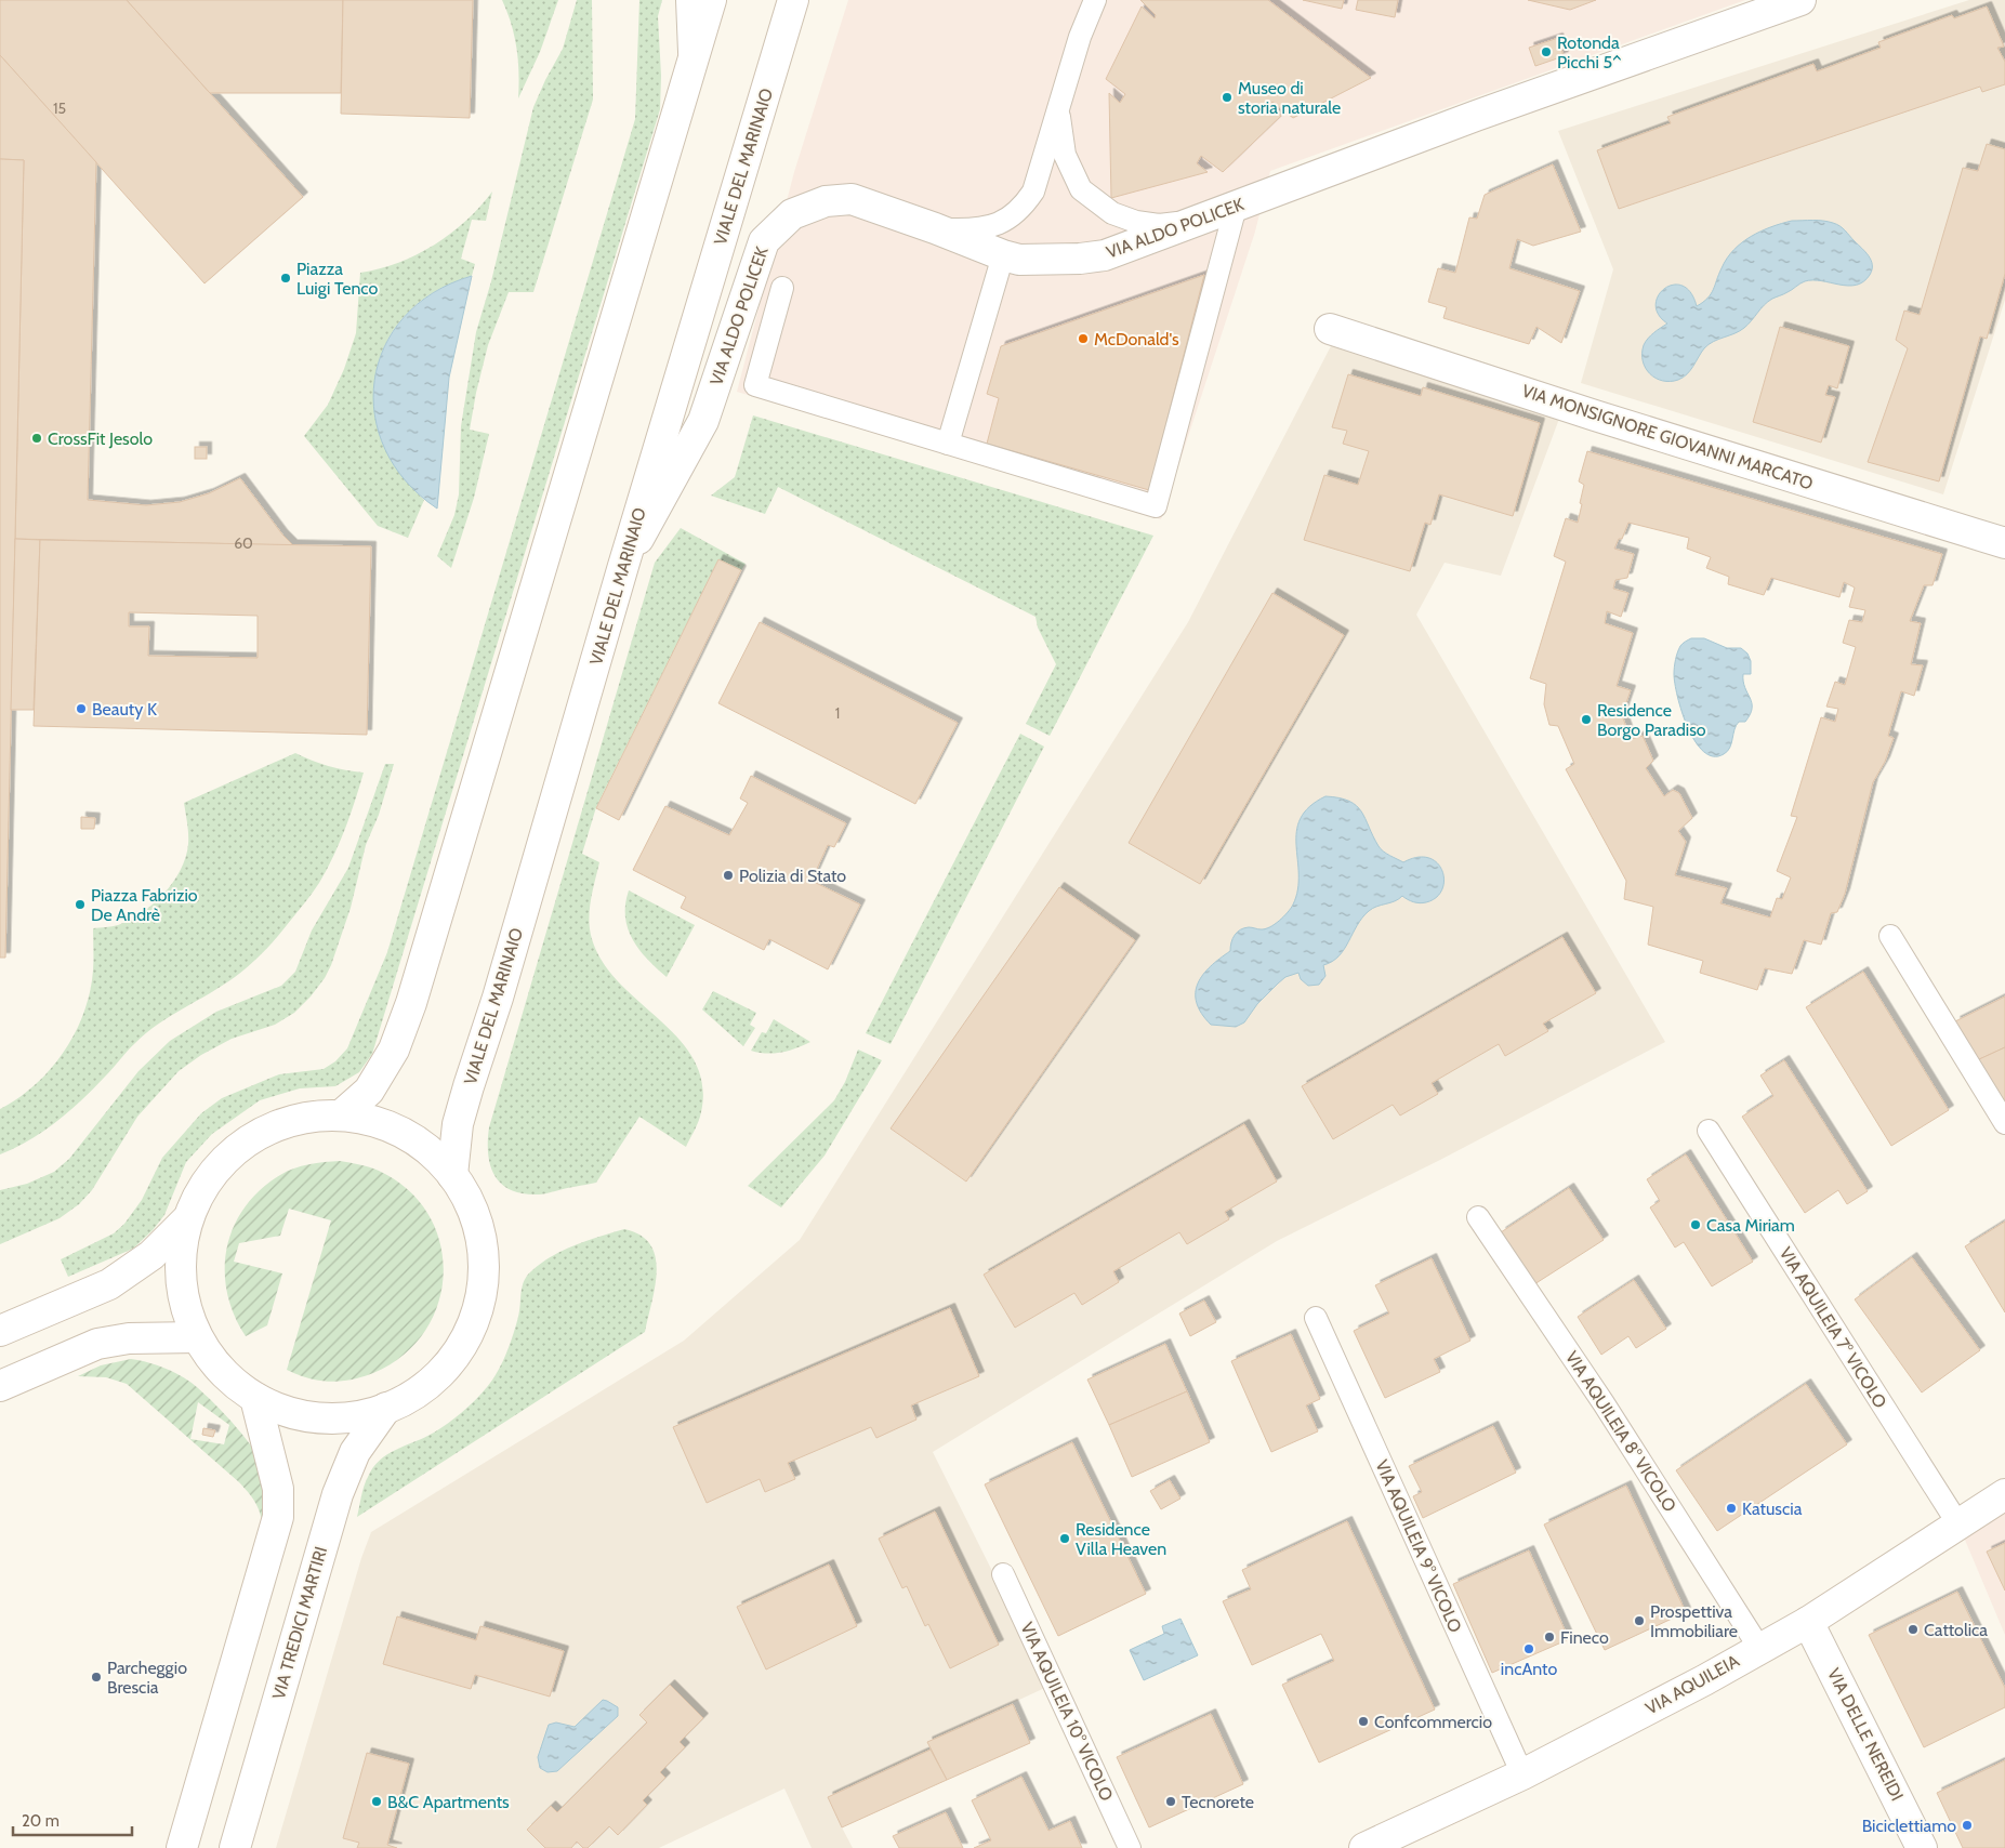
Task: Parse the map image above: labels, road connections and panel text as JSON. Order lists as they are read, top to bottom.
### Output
{
  "streets": {
    "street": [
      "VIALE DEL MARINAIO",
      "VIA ALDO POLICEK",
      "VIA MONSIGNORE GIOVANNI MARCATO",
      "VIA TREDICI MARTIRI",
      "VIA AQUILEIA",
      "VIA DELLE NEREIDI"
    ],
    "lane": [
      "VIA AQUILEIA 7° VICOLO",
      "VIA AQUILEIA 8° VICOLO",
      "VIA AQUILEIA 9° VICOLO",
      "VIA AQUILEIA 10° VICOLO"
    ]
  },
  "crossings": [
    ["VIALE DEL MARINAIO", "VIA ALDO POLICEK"],
    ["VIA AQUILEIA 7° VICOLO", "VIA AQUILEIA"],
    ["VIA AQUILEIA 8° VICOLO", "VIA AQUILEIA"],
    ["VIA AQUILEIA 9° VICOLO", "VIA AQUILEIA"],
    ["VIA AQUILEIA", "VIA DELLE NEREIDI"]
  ],
  "places": [
    "Rotonda Picchi 5^",
    "Museo di storia naturale",
    "Piazza Luigi Tenco",
    "McDonald's",
    "CrossFit Jesolo",
    "Beauty K",
    "Residence Borgo Paradiso",
    "Polizia di Stato",
    "Piazza Fabrizio De Andrè",
    "Casa Miriam",
    "Katuscia",
    "Residence Villa Heaven",
    "Prospettiva Immobiliare",
    "Cattolica",
    "Fineco",
    "incAnto",
    "Parcheggio Brescia",
    "Confcommercio",
    "B&C Apartments",
    "Tecnorete",
    "Biciclettiamo"
  ],
  "house_numbers": ["15", "60", "1"],
  "scale_bar": "20 m"
}
